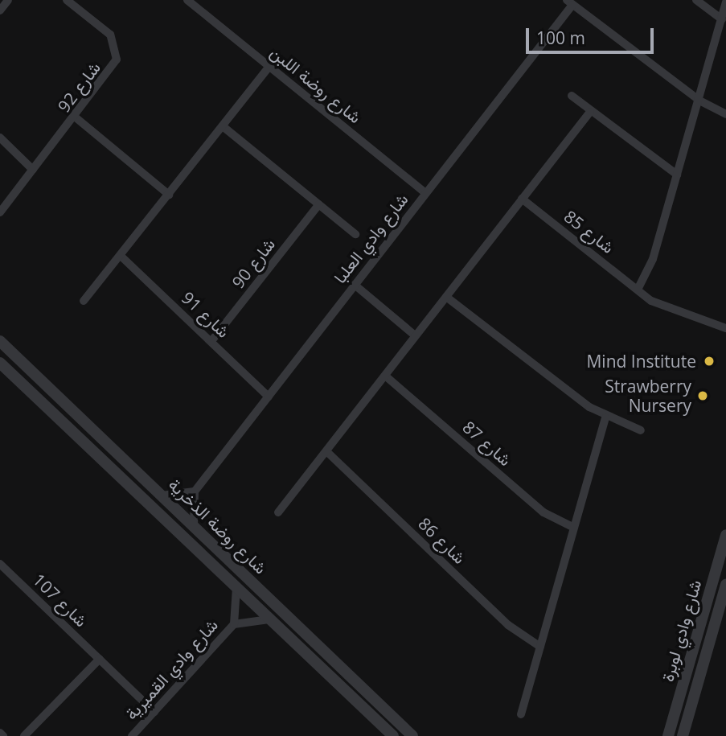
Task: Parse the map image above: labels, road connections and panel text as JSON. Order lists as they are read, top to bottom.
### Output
{
  "streets": {
    "street": [
      "شارع روضة اللبن",
      "شارع 92",
      "شارع 85",
      "شارع وادي العلبا",
      "شارع 90",
      "شارع 91",
      "شارع 87",
      "شارع روضة الذخرية",
      "شارع 86",
      "شارع 107",
      "شارع وادي لوبرة",
      "شارع وادي القميرية"
    ]
  },
  "crossings": [
    ["شارع روضة اللبن", "شارع وادي العلبا"],
    ["شارع وادي العلبا", "شارع 91"],
    ["شارع 90", "شارع 91"],
    ["شارع روضة الذخرية", "شارع وادي القميرية"],
    ["شارع 107", "شارع وادي القميرية"]
  ],
  "places": ["Mind Institute", "Strawberry Nursery"],
  "scale_bar": "100 m"
}
